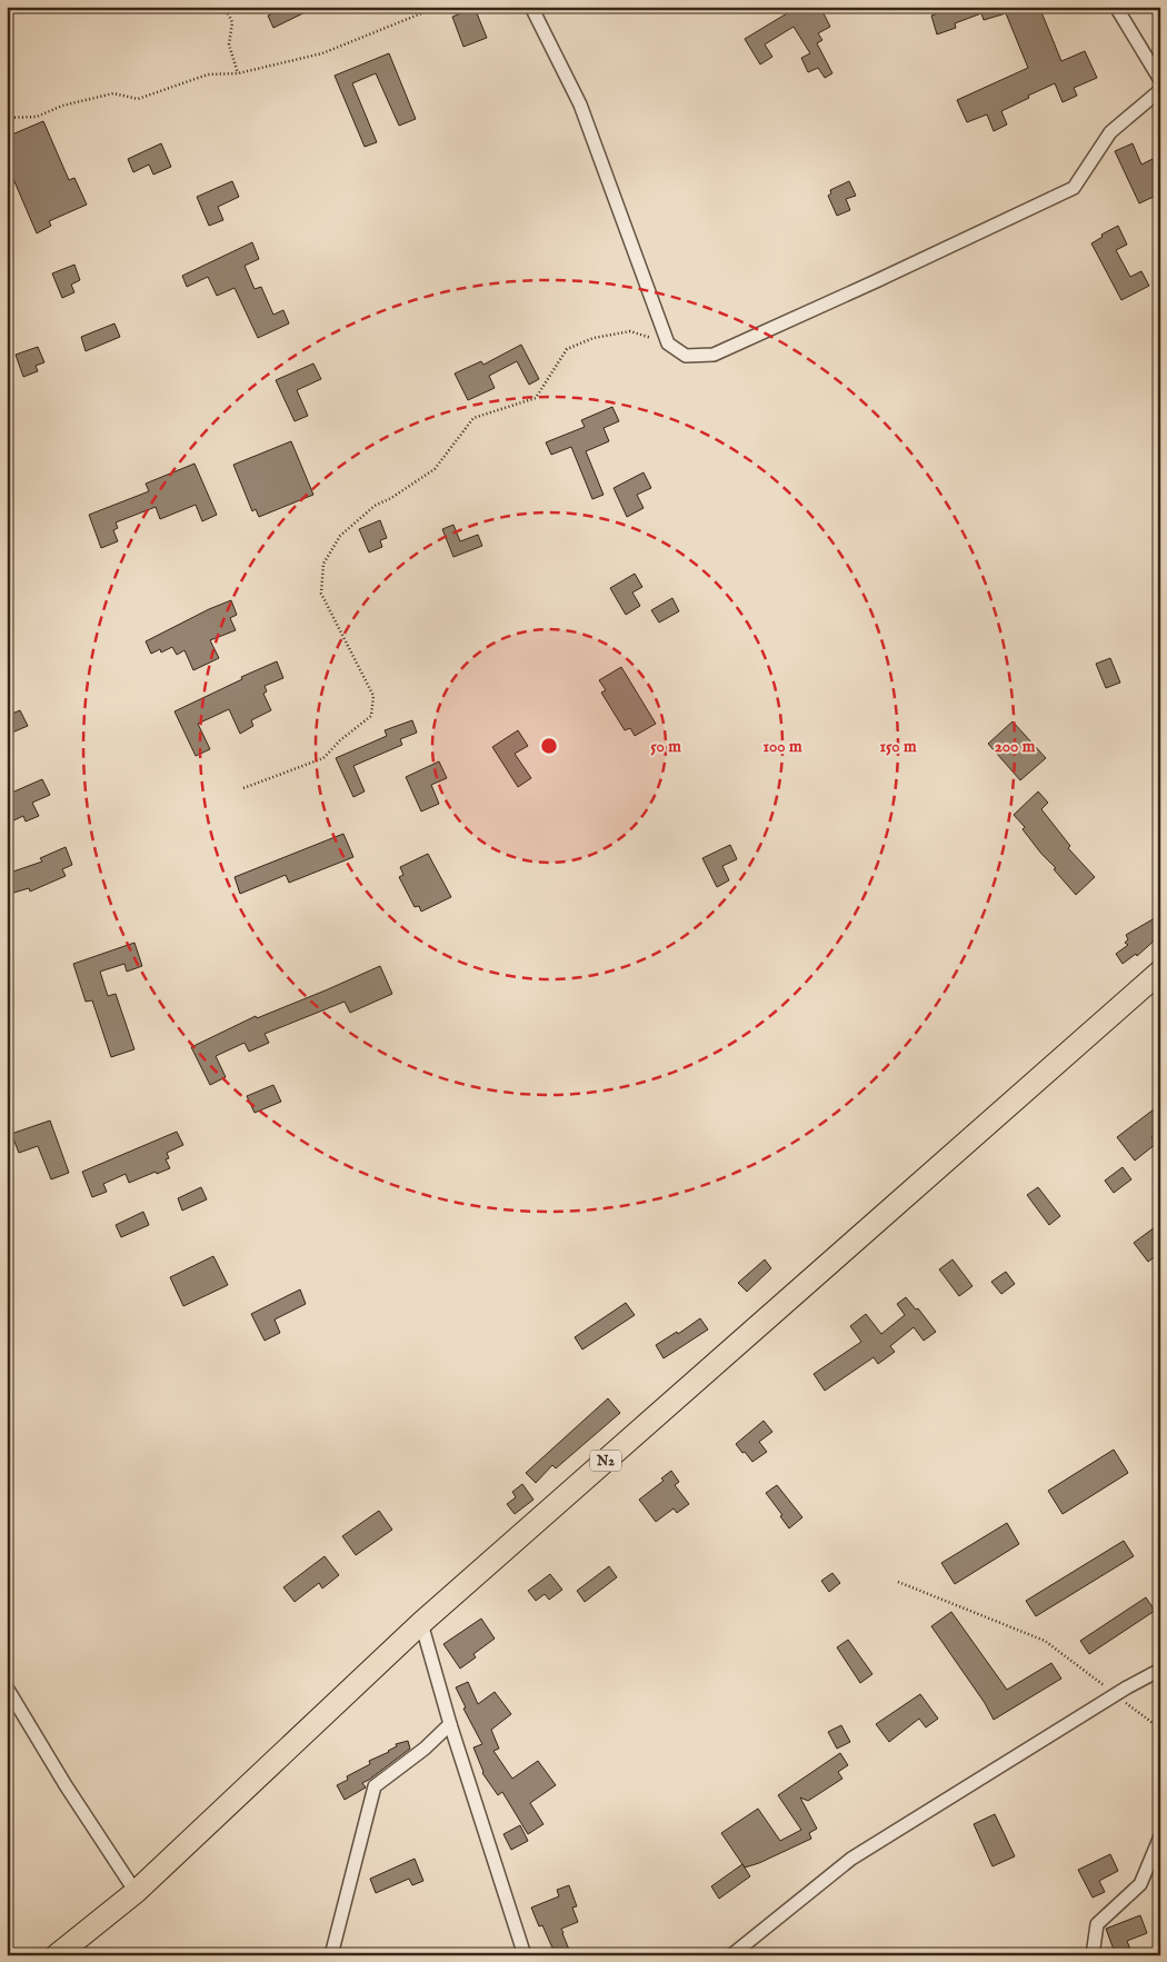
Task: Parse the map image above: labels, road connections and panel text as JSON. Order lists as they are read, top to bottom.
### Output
{
  "streets": {
    "highway": ["N2"]
  },
  "rings": [
    "50 m",
    "100 m",
    "150 m",
    "200 m"
  ]
}
